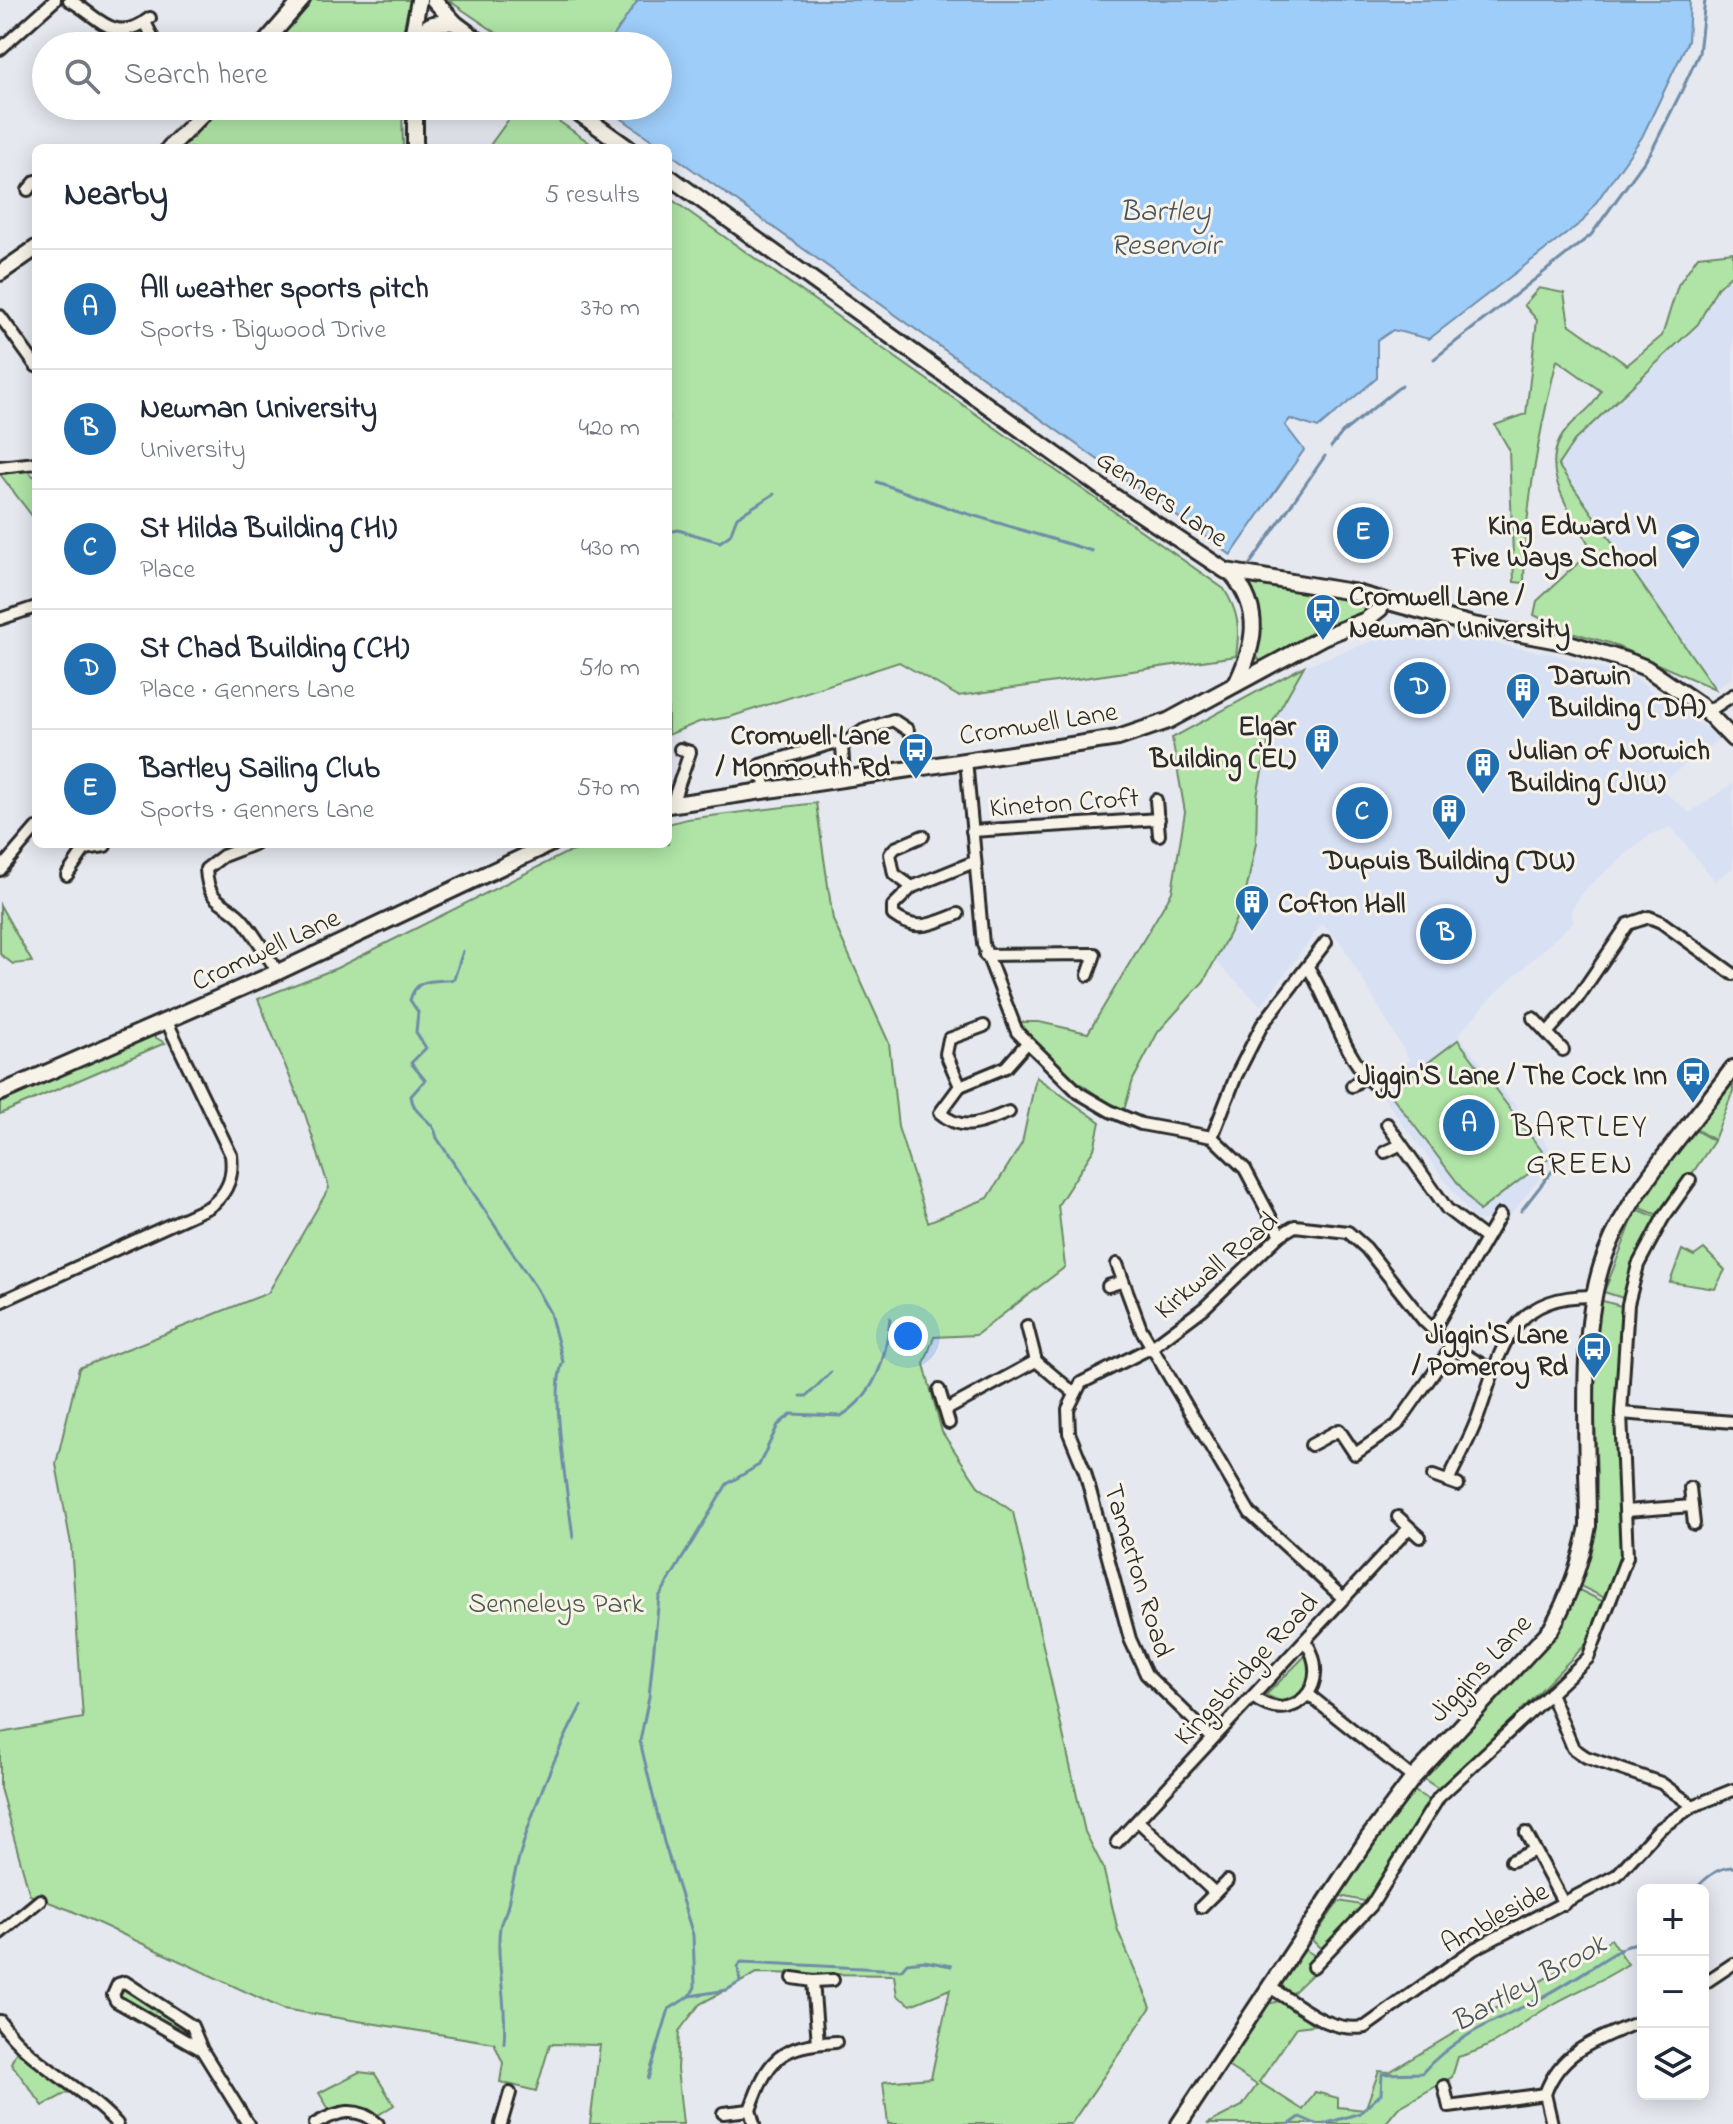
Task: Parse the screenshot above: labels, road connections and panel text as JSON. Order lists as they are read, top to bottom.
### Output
{
  "streets": {
    "street": [
      "Genners Lane",
      "Cromwell Lane",
      "Kineton Croft",
      "Kirkwall Road",
      "Tamerton Road",
      "Jiggins Lane",
      "Kingsbridge Road",
      "Ambleside"
    ]
  },
  "crossings": [
    ["Genners Lane", "Cromwell Lane"],
    ["Kirkwall Road", "Tamerton Road"],
    ["Tamerton Road", "Kingsbridge Road"],
    ["Jiggins Lane", "Ambleside"]
  ],
  "districts": ["BARTLEY GREEN"],
  "water": ["Bartley Reservoir", "Bartley Brook"],
  "parks": ["Senneleys Park"],
  "places": {
    "school or university": ["King Edward VI Five Ways School"],
    "bus stop": [
      "Cromwell Lane / Newman University",
      "Cromwell Lane / Monmouth Rd",
      "Jiggin'S Lane / The Cock Inn",
      "Jiggin'S Lane / Pomeroy Rd"
    ],
    "building": [
      "Darwin Building (DA)",
      "Elgar Building (EL)",
      "Julian of Norwich Building (JIU)",
      "Dupuis Building (DU)",
      "Cofton Hall"
    ]
  },
  "page": {
    "search": "Search here",
    "heading": ["Nearby", "5 results"],
    "list": [
      {
        "mark": "A",
        "name": "All weather sports pitch",
        "note": "Sports · Bigwood Drive",
        "value": "370 m"
      },
      {
        "mark": "B",
        "name": "Newman University",
        "note": "University",
        "value": "420 m"
      },
      {
        "mark": "C",
        "name": "St Hilda Building (HI)",
        "note": "Place",
        "value": "430 m"
      },
      {
        "mark": "D",
        "name": "St Chad Building (CH)",
        "note": "Place · Genners Lane",
        "value": "510 m"
      },
      {
        "mark": "E",
        "name": "Bartley Sailing Club",
        "note": "Sports · Genners Lane",
        "value": "570 m"
      }
    ],
    "pins": [
      "E",
      "D",
      "C",
      "B",
      "A"
    ],
    "map_buttons": ["+", "−"]
  }
}
